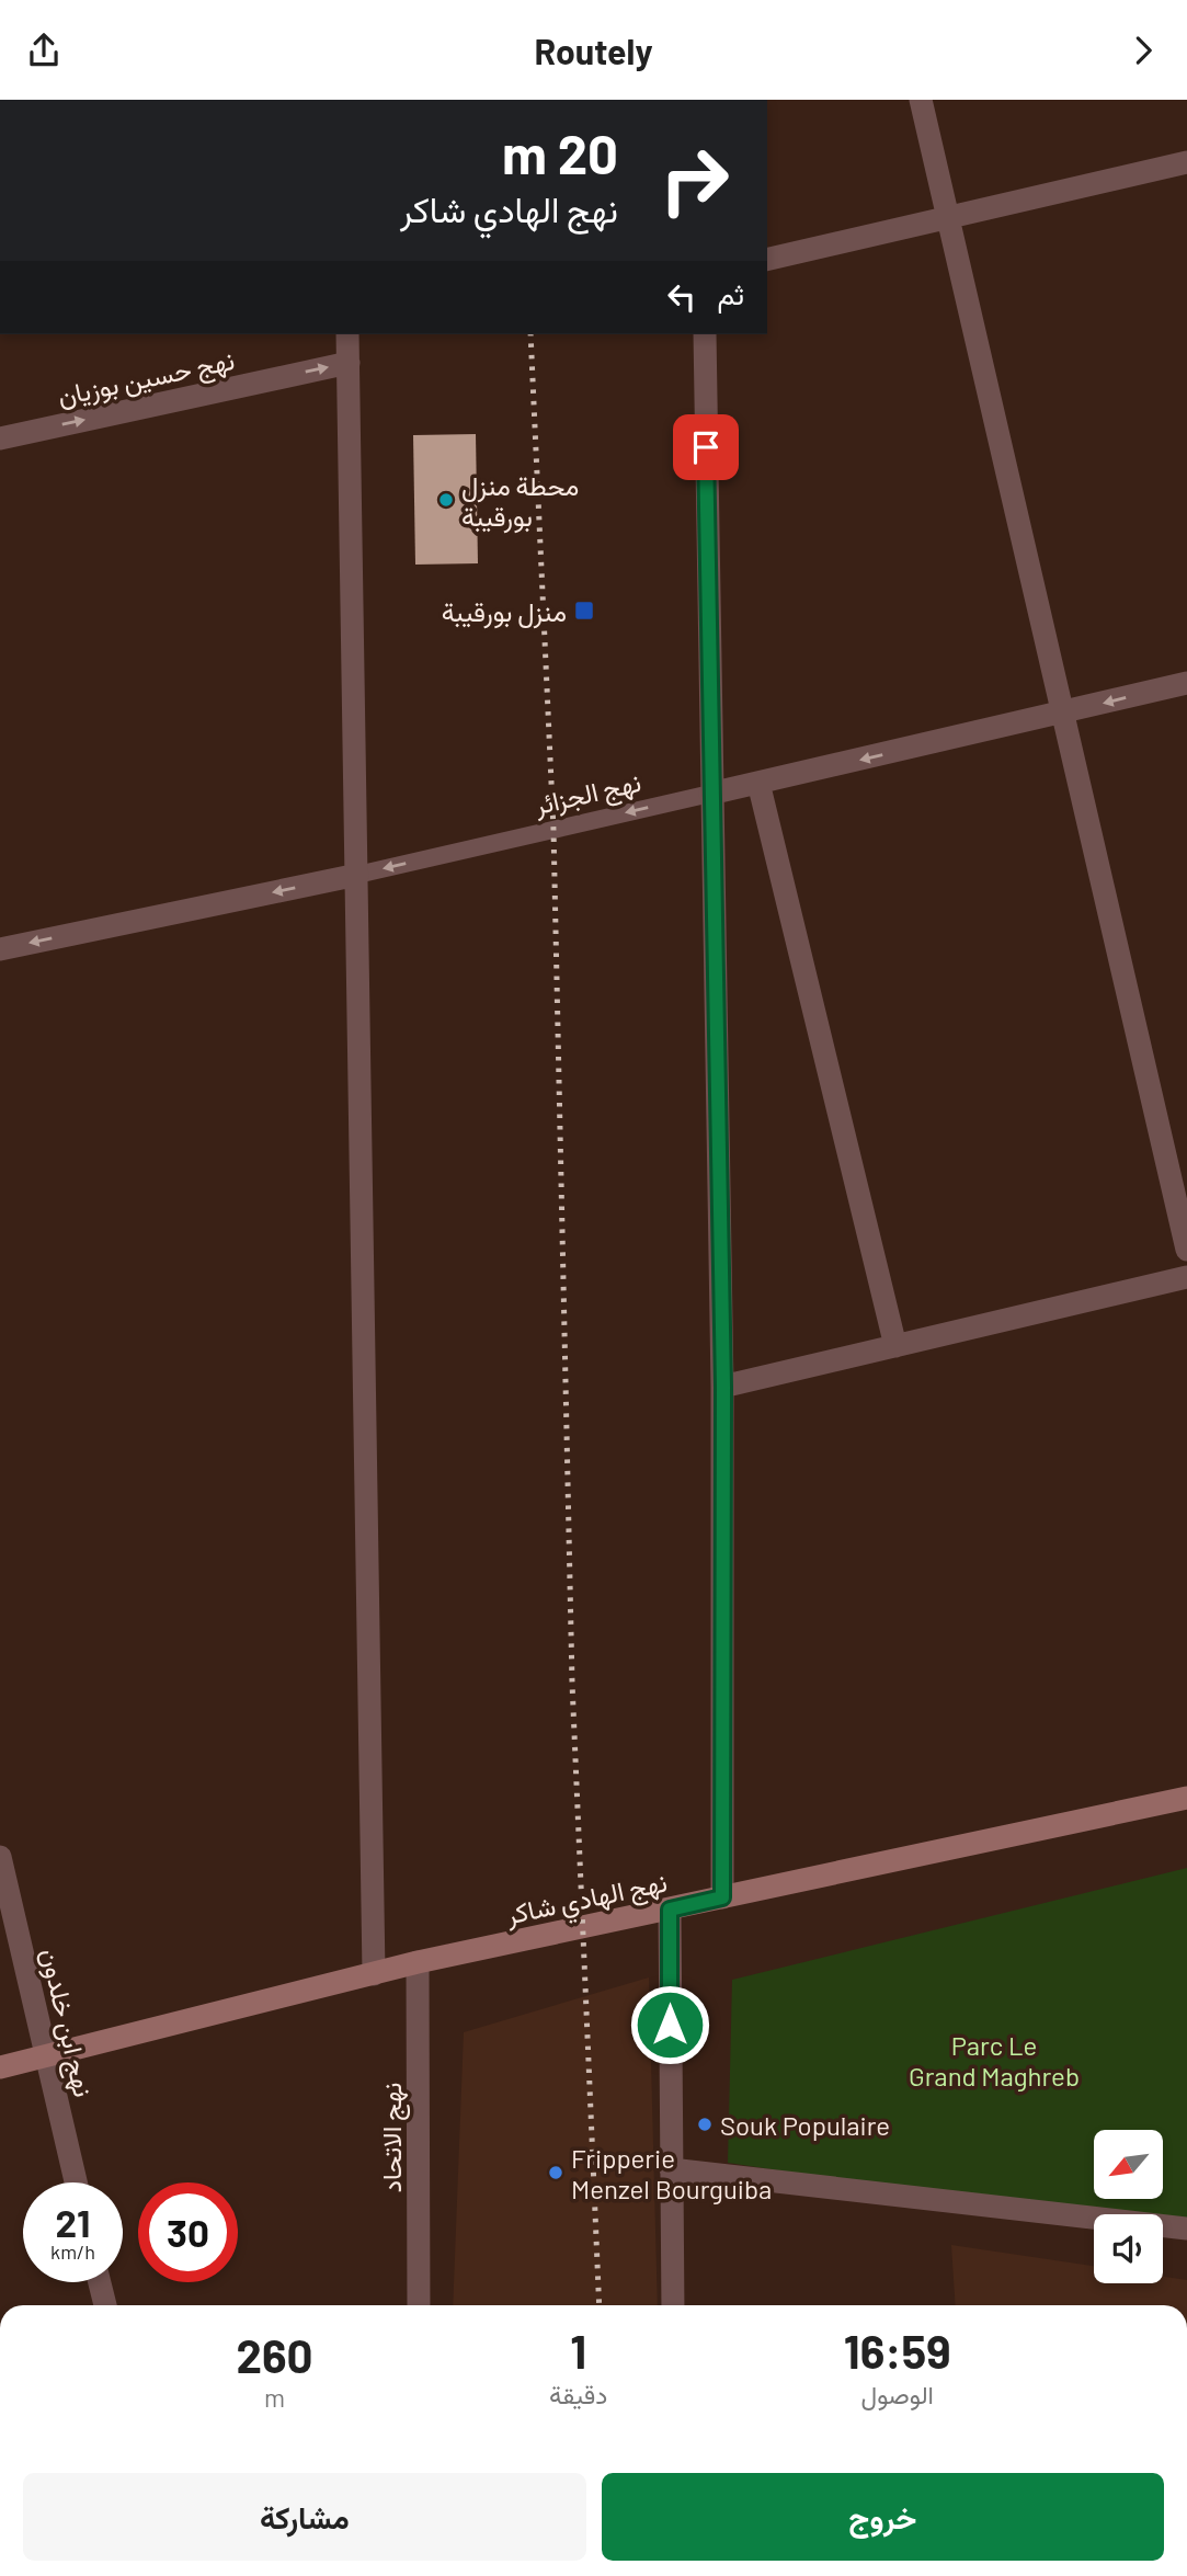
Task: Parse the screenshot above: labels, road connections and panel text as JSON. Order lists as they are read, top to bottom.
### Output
{
  "streets": {
    "street": [
      "نهج حسين بوزيان",
      "نهج الجزائر",
      "نهج الهادي شاكر",
      "نهج ابن خلدون",
      "نهج الاتحاد"
    ]
  },
  "crossings": [
    ["نهج الهادي شاكر", "نهج ابن خلدون"],
    ["نهج الهادي شاكر", "نهج الاتحاد"]
  ],
  "one_way": ["نهج حسين بوزيان", "نهج الجزائر"],
  "parks": ["Parc Le Grand Maghreb"],
  "places": {
    "other": ["محطة منزل بورقيبة", "Souk Populaire", "Fripperie Menzel Bourguiba"],
    "transit": ["منزل بورقيبة"]
  },
  "north": "bottom left",
  "page": {
    "header": "Routely",
    "turn": ["20 m", "نهج الهادي شاكر"],
    "then": "ثم",
    "speed": "21 km/h",
    "limit": "30",
    "eta": [
      "16:59",
      "الوصول",
      "1",
      "دقيقة",
      "260",
      "m"
    ],
    "buttons": ["خروج", "مشاركة"]
  }
}
